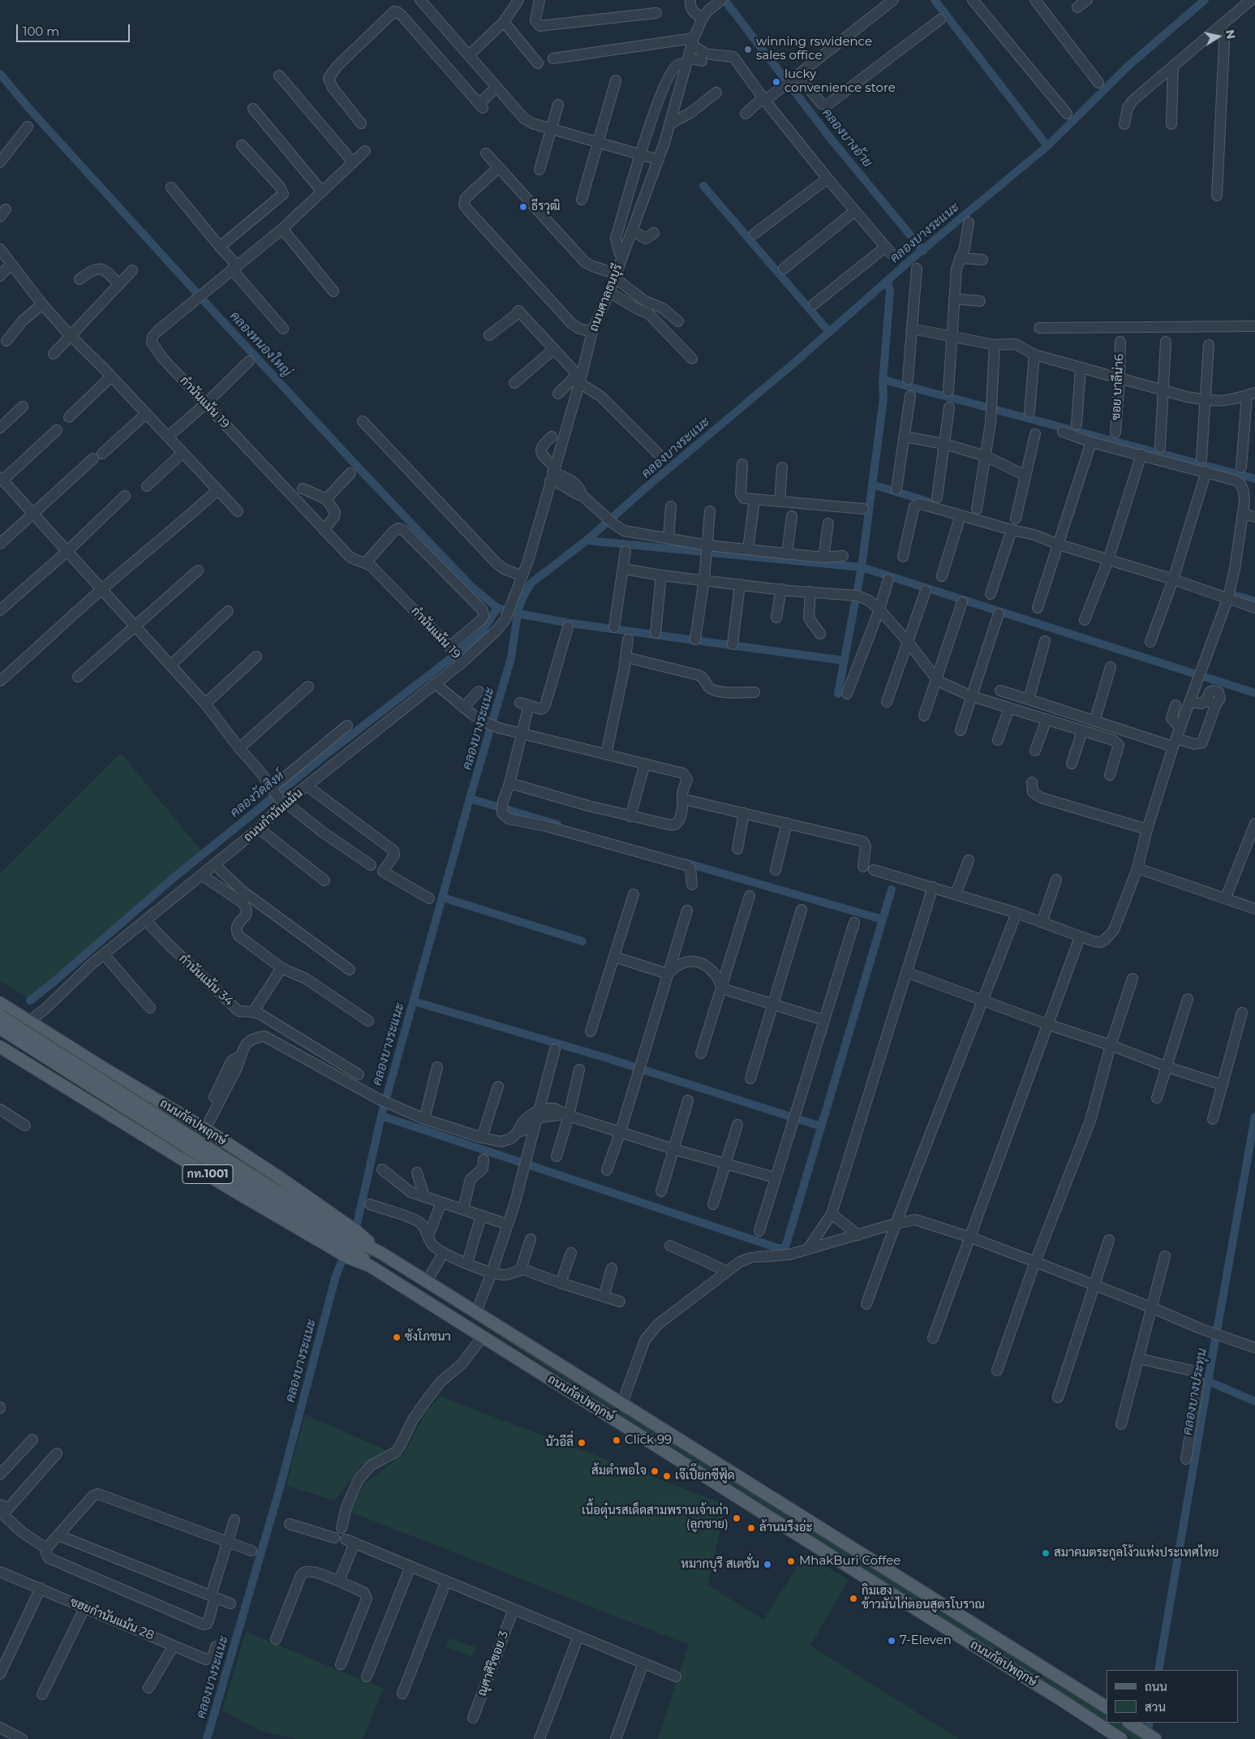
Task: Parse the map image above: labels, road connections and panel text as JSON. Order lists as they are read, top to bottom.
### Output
{
  "streets": {
    "main road": ["ถนนกัลปพฤกษ์", "กท.1001"],
    "street": [
      "ถนนศาลธนบุรี",
      "ซอย บาลีน่า6",
      "กำนันแม้น 19",
      "ถนนกำนันแม้น",
      "กำนันแม้น 34",
      "ซฮยกำนันแม้น 28",
      "ณุศาศิริซอย 3"
    ]
  },
  "crossings": [
    ["ถนนศาลธนบุรี", "ถนนกำนันแม้น"],
    ["กำนันแม้น 19", "ถนนกำนันแม้น"],
    ["ถนนกำนันแม้น", "กำนันแม้น 34"],
    ["ถนนกำนันแม้น", "ถนนกัลปพฤกษ์"]
  ],
  "water": [
    "คลองบางอ้าย",
    "คลองบางระแนะ",
    "คลองหนองใหญ่",
    "คลองวัดสิงห์",
    "คลองบางประทุน"
  ],
  "places": [
    "winning rswidence sales office",
    "lucky convenience store",
    "ธีรวุฒิ",
    "ซ้งโภชนา",
    "Click 99",
    "นัวอีลี่",
    "ส้มตำพอใจ",
    "เจ๊เปี๊ยกซีฟู้ด",
    "เนื้อตุ๋นรสเด็ดสามพรานเจ้าเก่า (ลูกชาย)",
    "ล้านมรึงอ่ะ",
    "สมาคมตระกูลโง้วแห่งประเทศไทย",
    "MhakBuri Coffee",
    "หมากบุรี สเตชั่น",
    "กิมเฮง ข้าวมันไก่ตอนสูตรโบราณ",
    "7-Eleven"
  ],
  "legend": ["ถนน", "สวน"],
  "scale_bar": "100 m",
  "north": "right"
}
